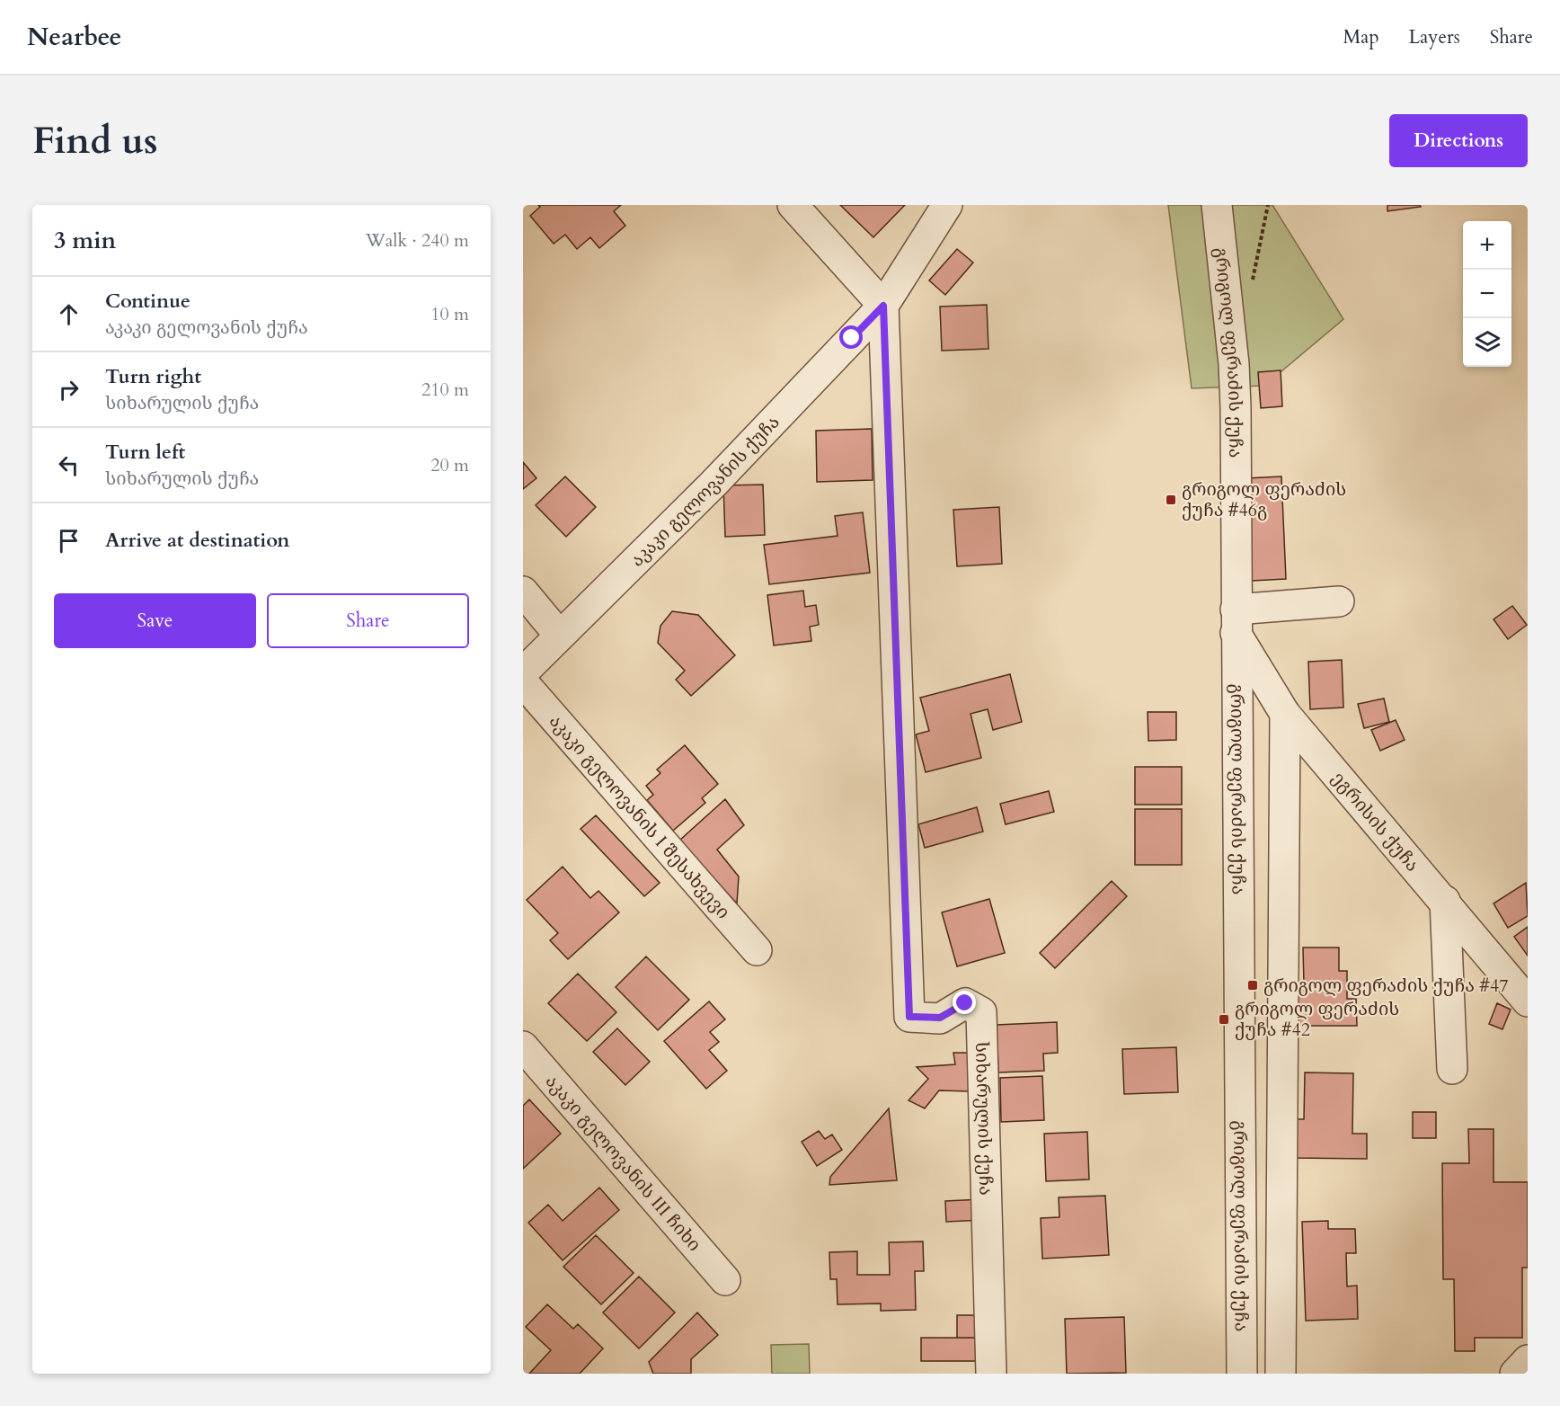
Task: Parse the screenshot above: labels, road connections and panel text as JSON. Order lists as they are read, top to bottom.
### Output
{
  "streets": {
    "street": [
      "გრიგოლ ფერაძის ქუჩა",
      "აკაკი გელოვანის ქუჩა",
      "აკაკი გელოვანის I შესახვევი",
      "ეგრისის ქუჩა",
      "სიხარულის ქუჩა",
      "აკაკი გელოვანის III ჩიხი"
    ]
  },
  "crossings": [
    ["გრიგოლ ფერაძის ქუჩა", "ეგრისის ქუჩა"],
    ["აკაკი გელოვანის ქუჩა", "სიხარულის ქუჩა"]
  ],
  "places": {
    "transit": ["გრიგოლ ფერაძის ქუჩა #46გ", "გრიგოლ ფერაძის ქუჩა #47", "გრიგოლ ფერაძის ქუჩა #42"]
  },
  "page": {
    "header": "Nearbee",
    "nav": ["Map", "Layers", "Share"],
    "buttons": [
      "Directions",
      ["Save", "Share"]
    ],
    "title": "Find us",
    "heading": ["3 min", "Walk · 240 m"],
    "map_buttons": ["+", "−"],
    "list": [
      ["Continue", "აკაკი გელოვანის ქუჩა", "10 m"],
      ["Turn right", "სიხარულის ქუჩა", "210 m"],
      ["Turn left", "სიხარულის ქუჩა", "20 m"],
      "Arrive at destination"
    ]
  }
}
